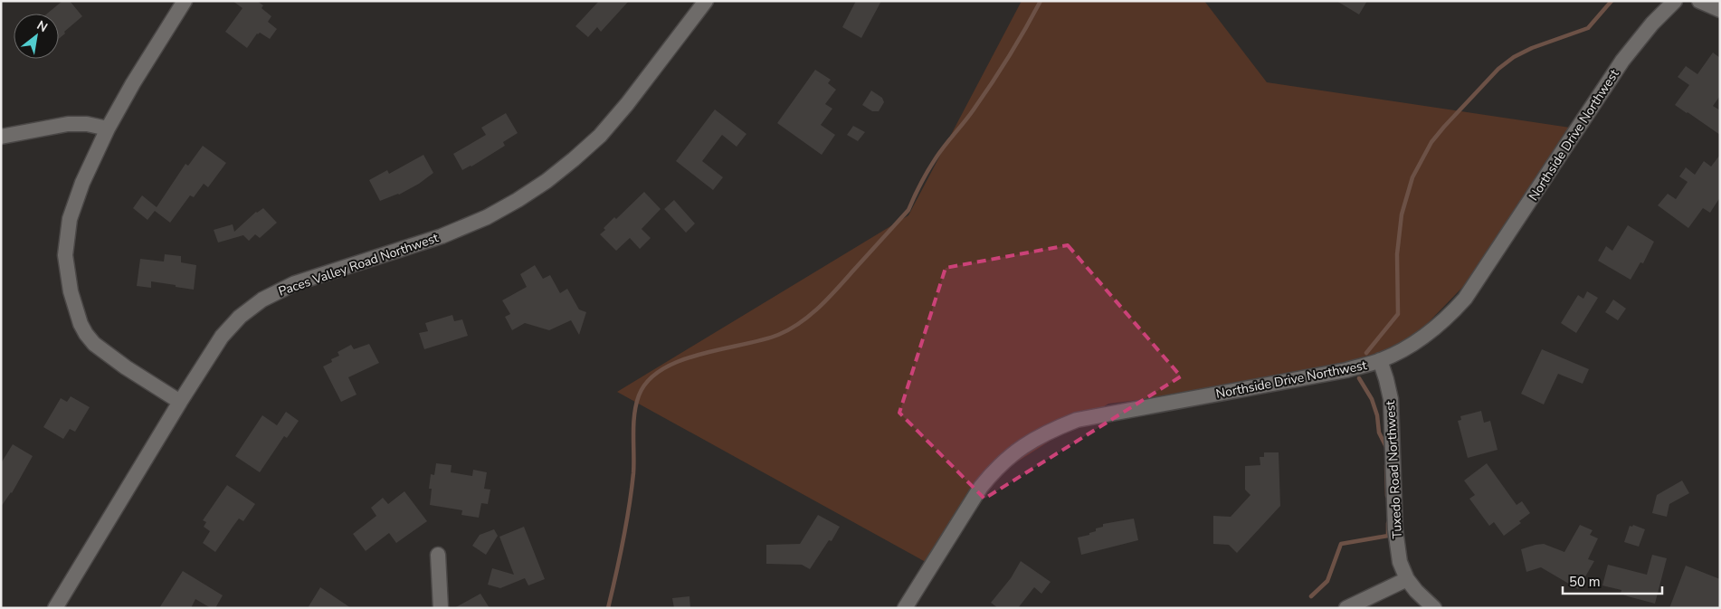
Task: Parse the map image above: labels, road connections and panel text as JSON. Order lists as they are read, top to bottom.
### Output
{
  "streets": {
    "street": ["Northside Drive Northwest", "Paces Valley Road Northwest", "Tuxedo Road Northwest"]
  },
  "crossings": [
    ["Northside Drive Northwest", "Tuxedo Road Northwest"]
  ],
  "scale_bar": "50 m",
  "north": "top right"
}
